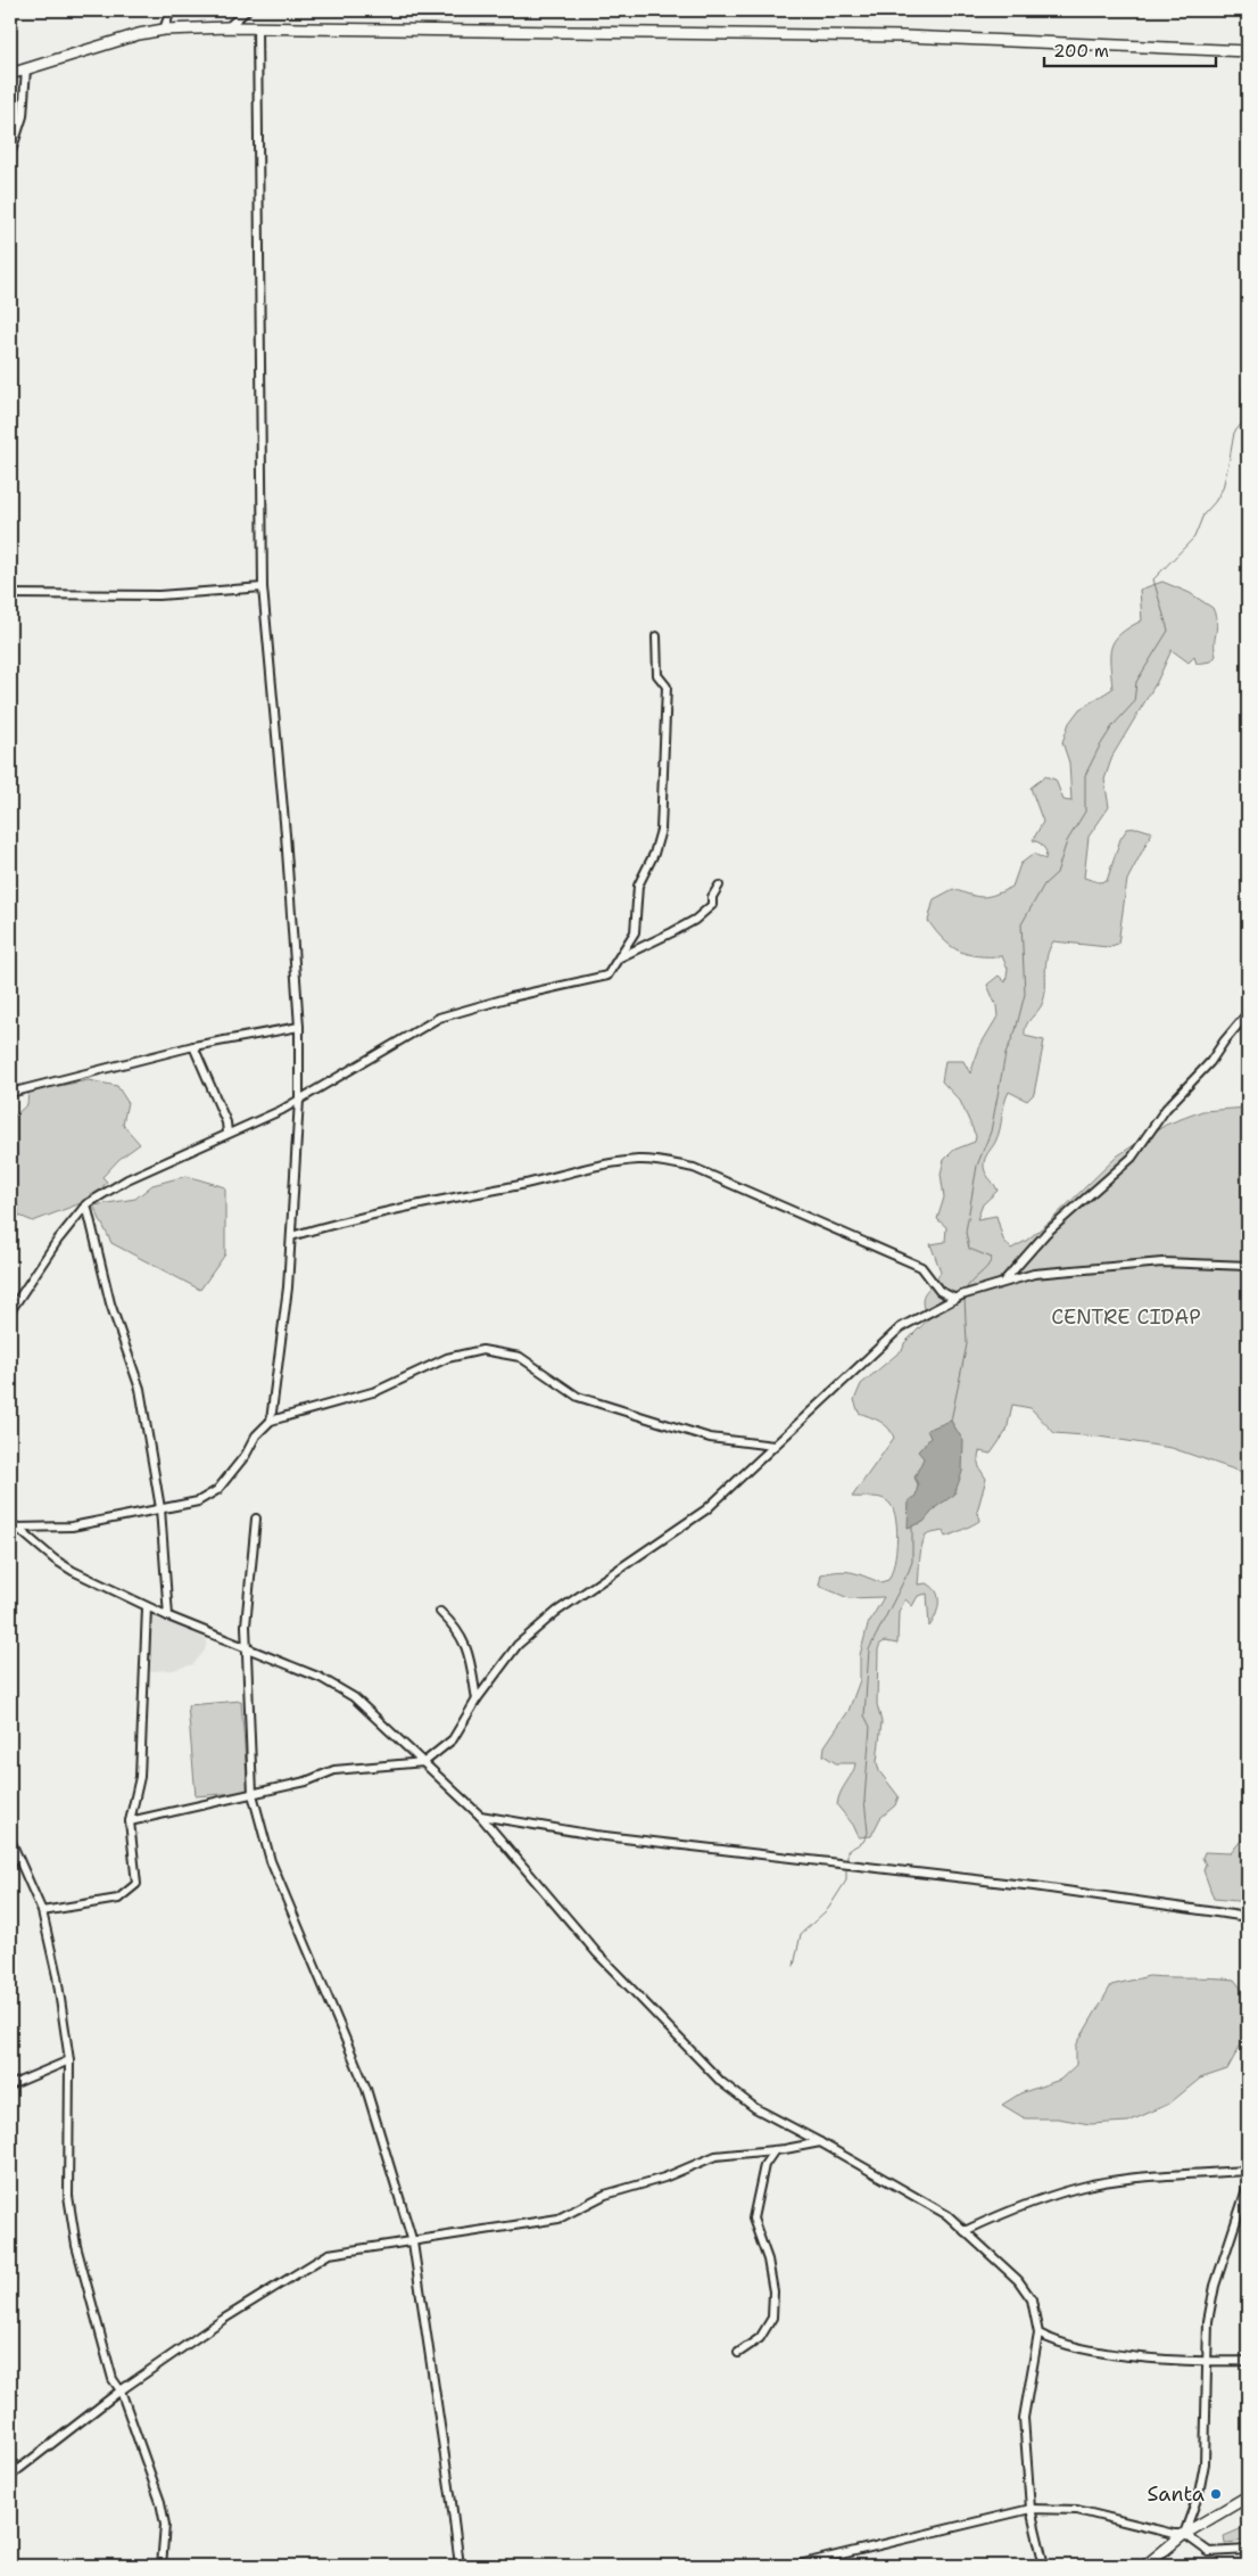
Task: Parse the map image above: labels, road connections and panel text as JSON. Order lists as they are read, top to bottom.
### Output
{
  "parks": ["CENTRE CIDAP"],
  "places": ["Santa"],
  "scale_bar": "200 m"
}
